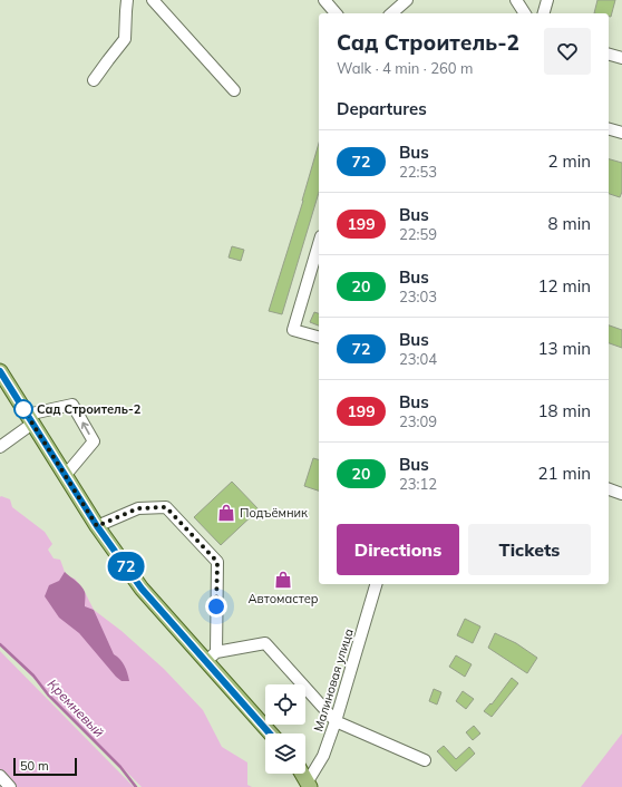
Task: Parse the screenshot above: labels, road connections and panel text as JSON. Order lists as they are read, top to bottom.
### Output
{
  "streets": {
    "street": ["Малиновая улица"]
  },
  "water": ["Кремневый"],
  "places": {
    "other": ["Сад Строитель-2"],
    "shop": ["Подъёмник", "Автомастер"]
  },
  "lines": ["bus line 72"],
  "scale_bar": "50 m",
  "page": {
    "on_map": "72",
    "heading": [
      ["Сад Строитель-2", "Walk · 4 min · 260 m"],
      "Departures"
    ],
    "list": [
      {
        "mark": "72",
        "name": "Bus",
        "note": "22:53",
        "value": "2 min"
      },
      {
        "mark": "199",
        "name": "Bus",
        "note": "22:59",
        "value": "8 min"
      },
      {
        "mark": "20",
        "name": "Bus",
        "note": "23:03",
        "value": "12 min"
      },
      {
        "mark": "72",
        "name": "Bus",
        "note": "23:04",
        "value": "13 min"
      },
      {
        "mark": "199",
        "name": "Bus",
        "note": "23:09",
        "value": "18 min"
      },
      {
        "mark": "20",
        "name": "Bus",
        "note": "23:12",
        "value": "21 min"
      }
    ],
    "buttons": ["Directions", "Tickets"],
    "scale": "50 m"
  }
}
